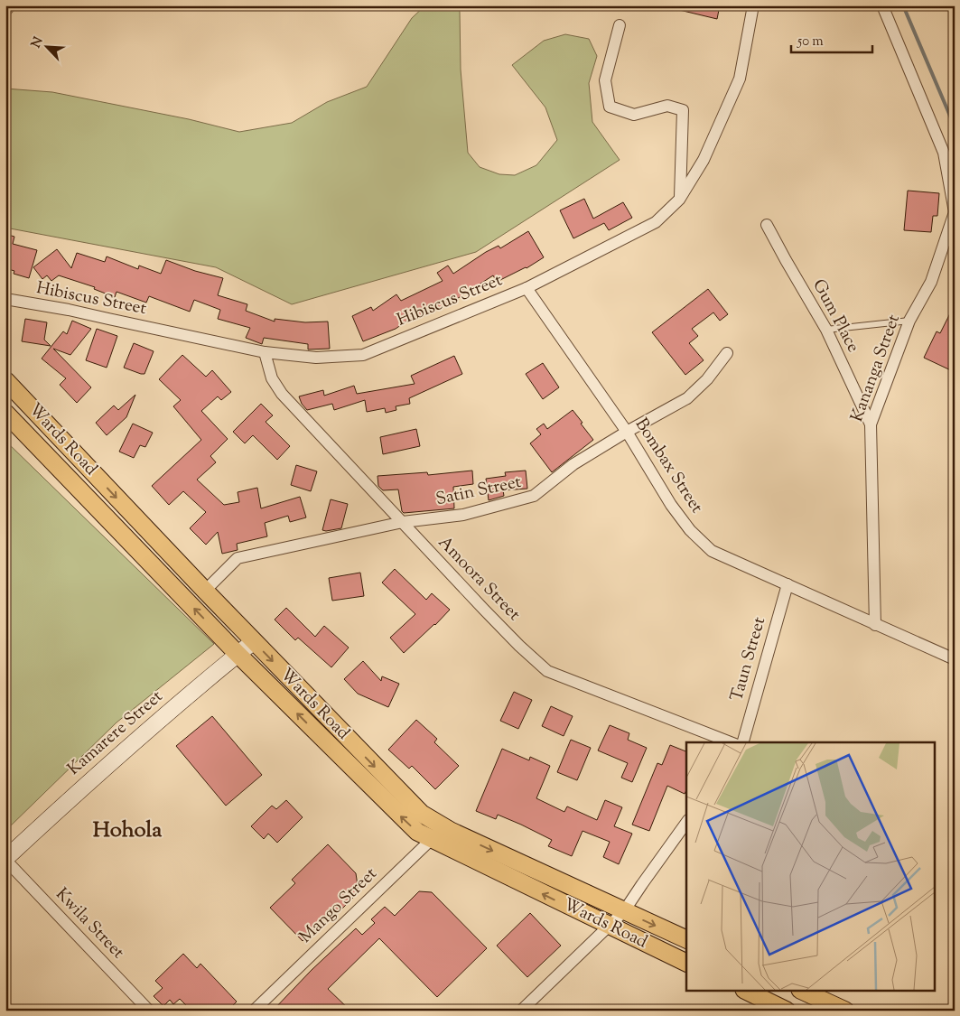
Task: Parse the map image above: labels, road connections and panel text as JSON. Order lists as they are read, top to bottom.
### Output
{
  "streets": {
    "main road": ["Wards Road"],
    "street": [
      "Hibiscus Street",
      "Gum Place",
      "Kananga Street",
      "Bombax Street",
      "Satin Street",
      "Amoora Street",
      "Taun Street",
      "Kamarere Street",
      "Mango Street",
      "Kwila Street"
    ]
  },
  "crossings": [
    ["Hibiscus Street", "Bombax Street"],
    ["Hibiscus Street", "Amoora Street"],
    ["Gum Place", "Kananga Street"],
    ["Kananga Street", "Bombax Street"],
    ["Wards Road", "Satin Street"],
    ["Wards Road", "Kamarere Street"],
    ["Wards Road", "Mango Street"],
    ["Bombax Street", "Satin Street"],
    ["Bombax Street", "Taun Street"],
    ["Satin Street", "Amoora Street"],
    ["Kamarere Street", "Kwila Street"]
  ],
  "districts": ["Hohola"],
  "scale_bar": "50 m",
  "north": "top left"
}
